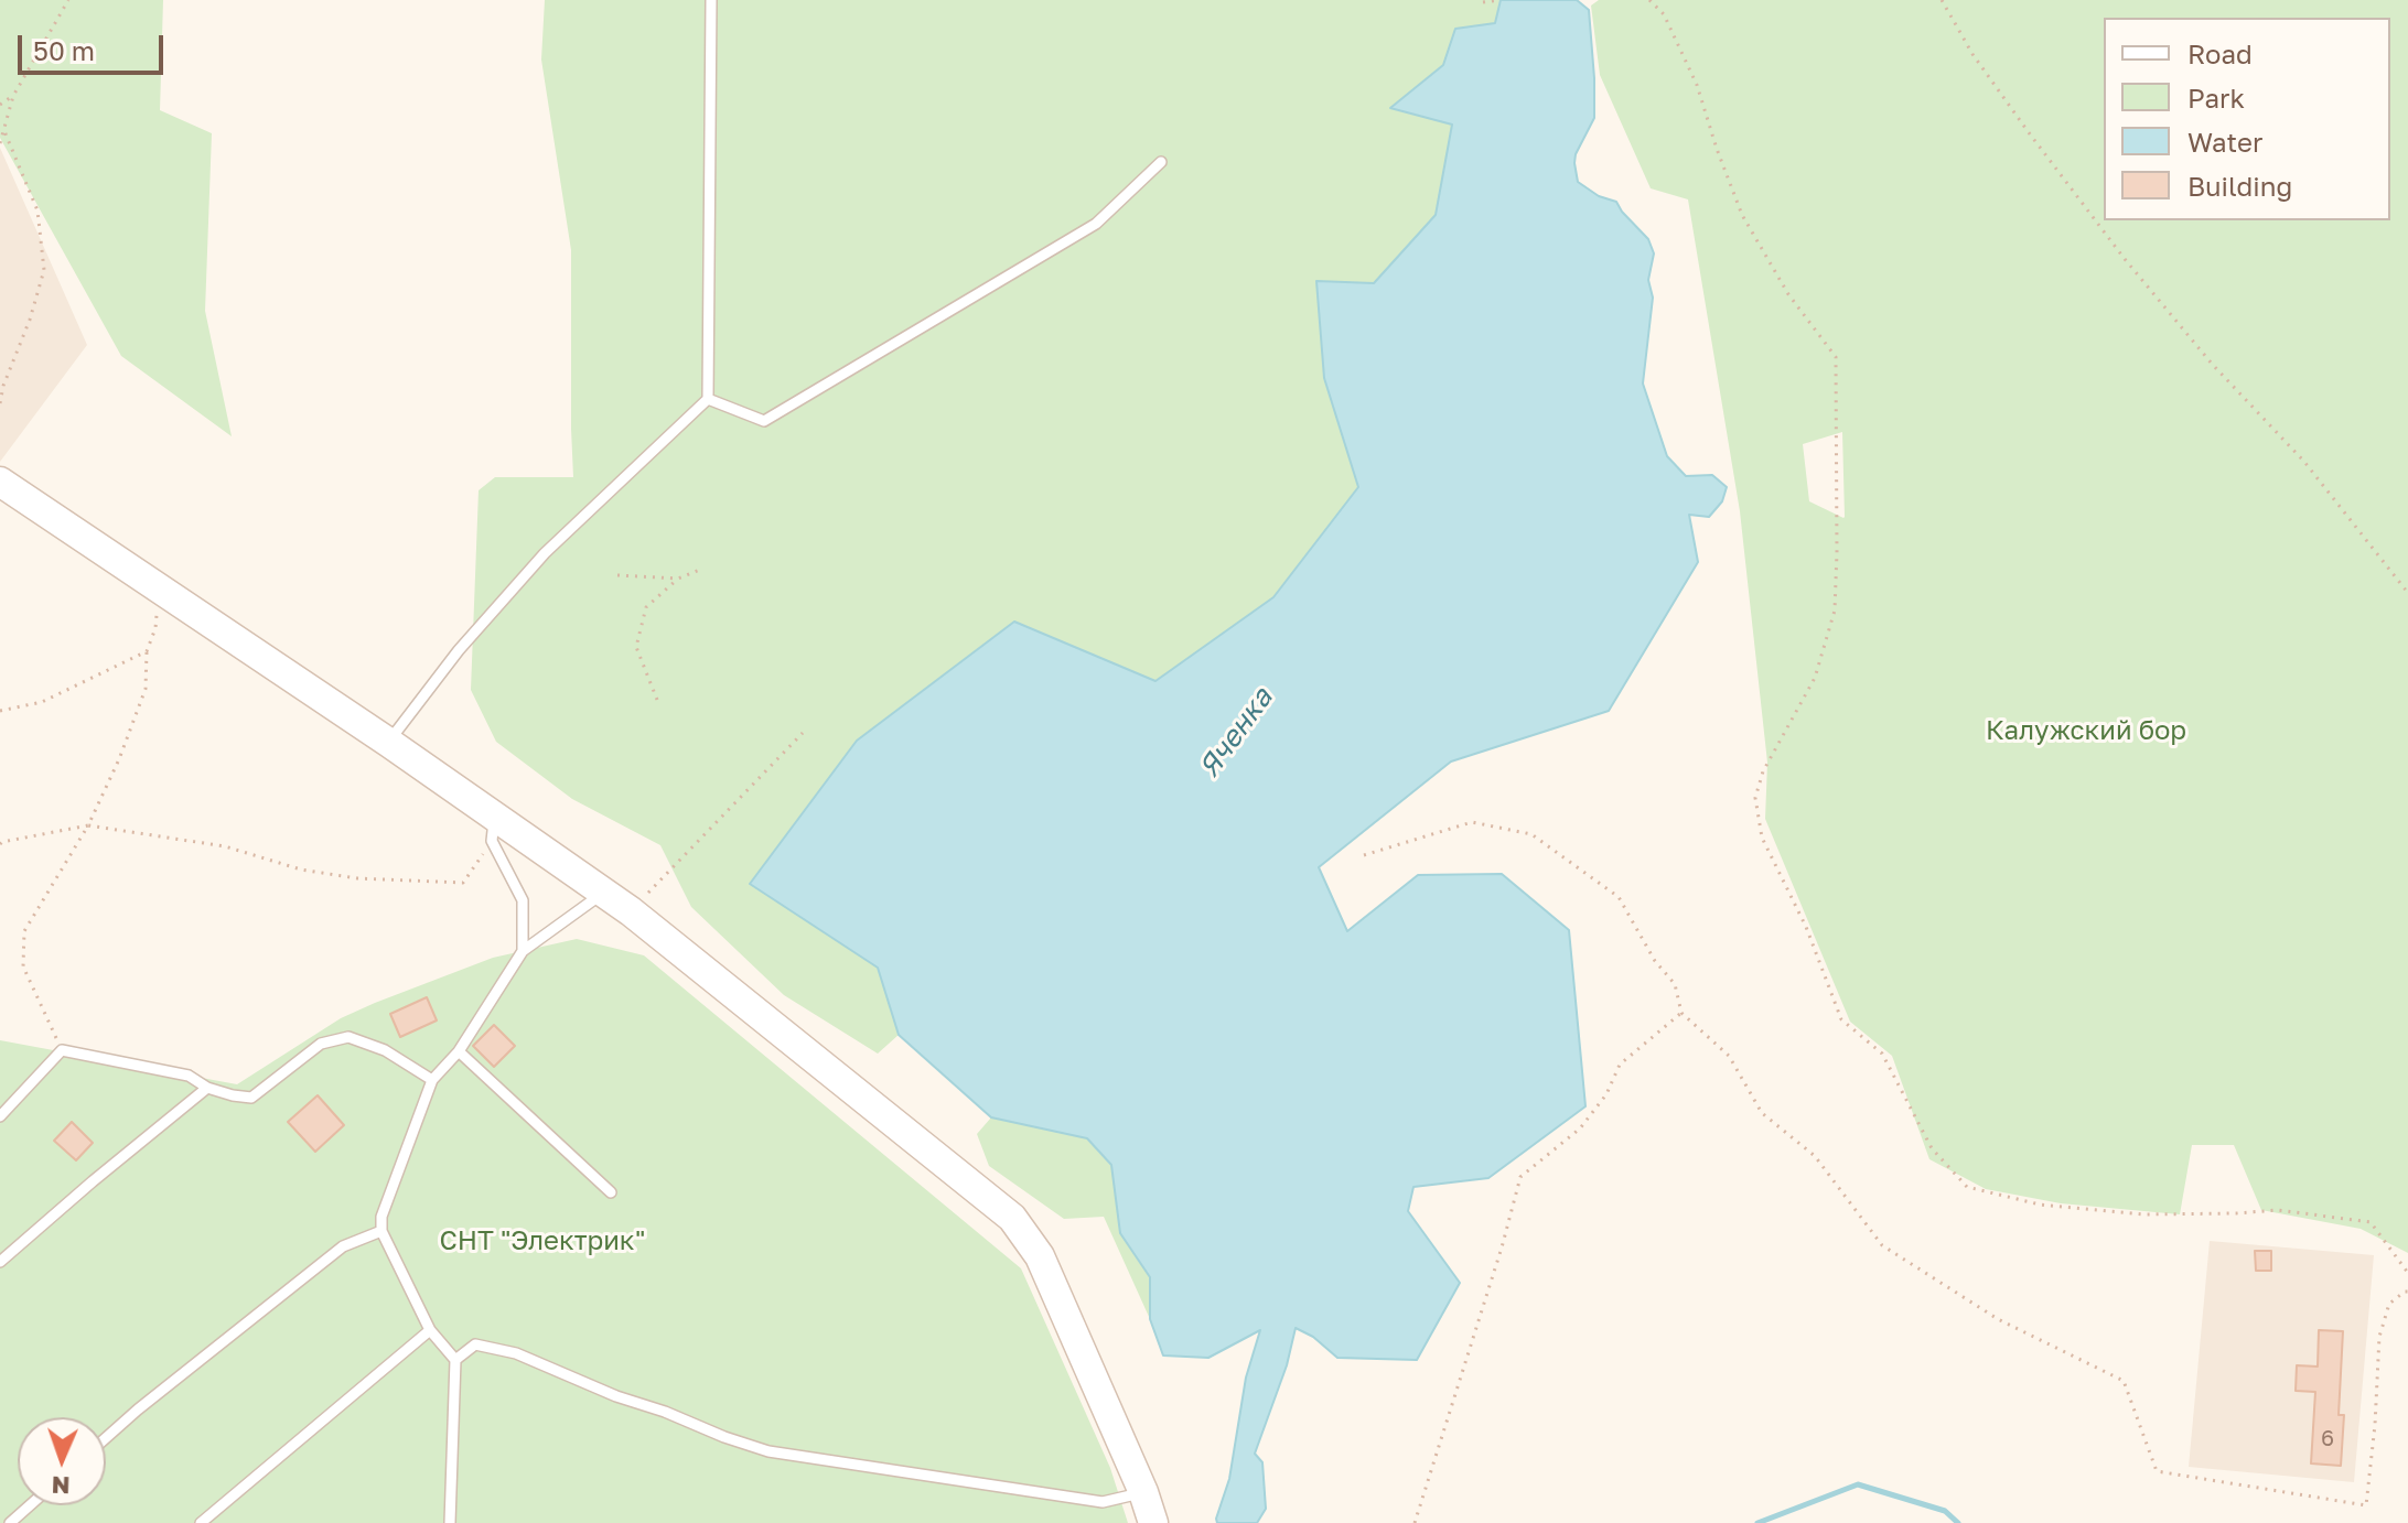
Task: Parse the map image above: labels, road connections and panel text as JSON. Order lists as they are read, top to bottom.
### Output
{
  "water": ["Яченка"],
  "parks": ["Калужский бор", "СНТ \"Электрик\""],
  "house_numbers": ["6"],
  "legend": [
    "Road",
    "Park",
    "Water",
    "Building"
  ],
  "scale_bar": "50 m",
  "north": "bottom"
}
